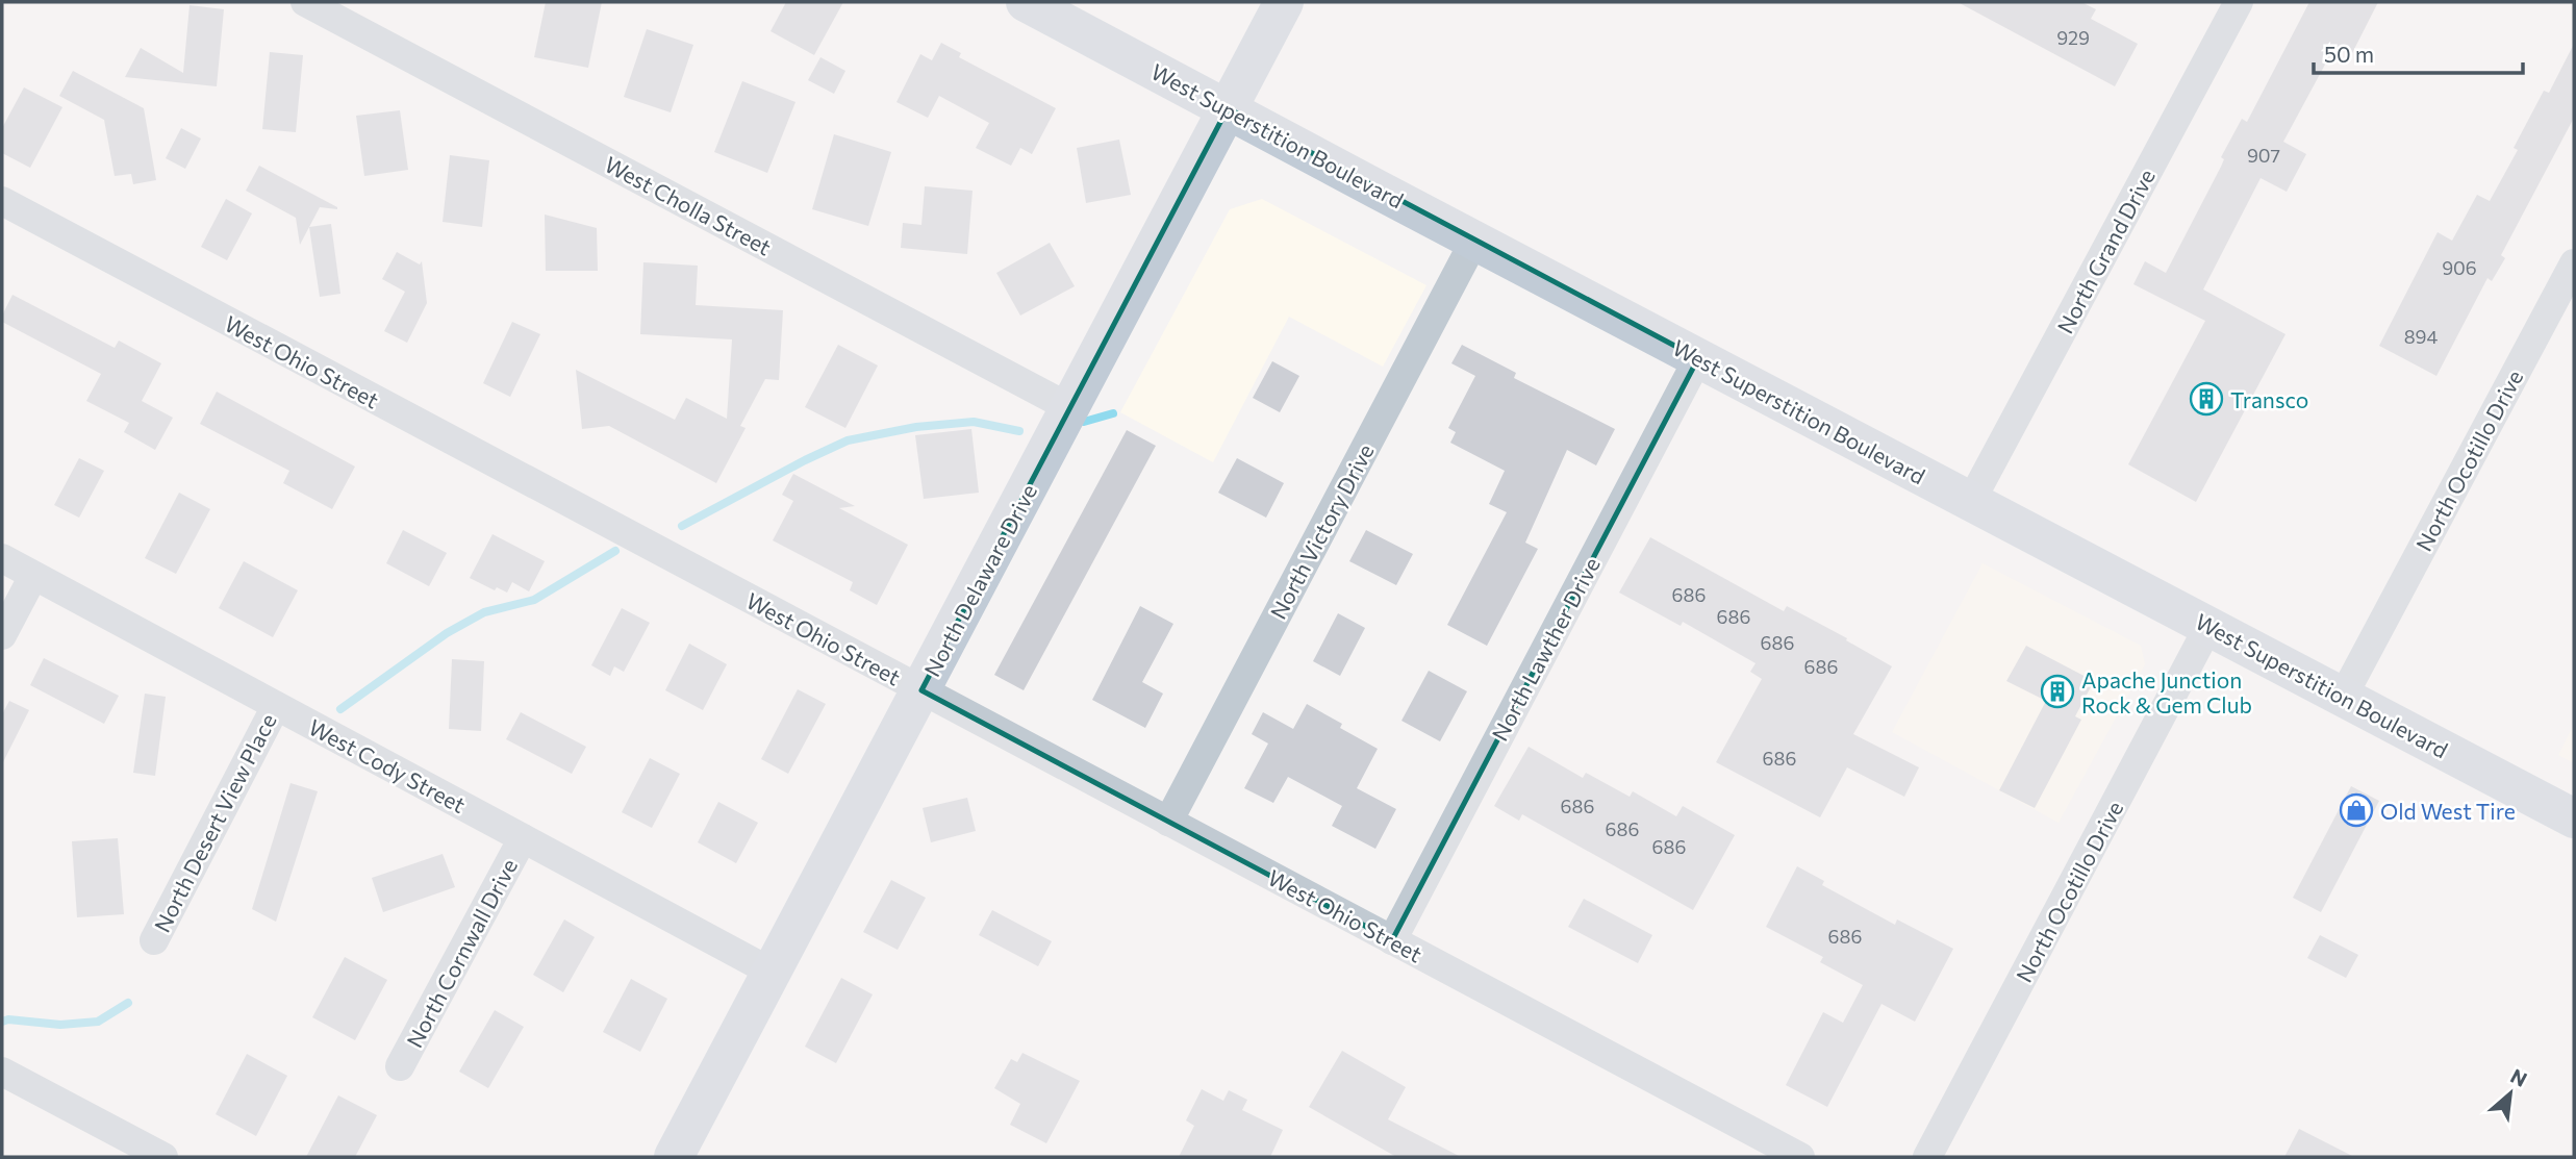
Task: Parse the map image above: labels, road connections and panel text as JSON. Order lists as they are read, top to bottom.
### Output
{
  "streets": {
    "main road": ["West Superstition Boulevard", "North Delaware Drive"],
    "street": [
      "West Cholla Street",
      "North Grand Drive",
      "West Ohio Street",
      "North Ocotillo Drive",
      "North Victory Drive",
      "North Lawther Drive",
      "West Cody Street",
      "North Desert View Place",
      "North Cornwall Drive"
    ]
  },
  "crossings": [
    ["West Superstition Boulevard", "North Grand Drive"],
    ["West Superstition Boulevard", "North Ocotillo Drive"],
    ["West Superstition Boulevard", "North Victory Drive"],
    ["West Superstition Boulevard", "North Delaware Drive"],
    ["West Superstition Boulevard", "North Lawther Drive"],
    ["West Cholla Street", "North Delaware Drive"],
    ["West Ohio Street", "North Victory Drive"],
    ["West Ohio Street", "North Delaware Drive"],
    ["West Ohio Street", "North Lawther Drive"],
    ["North Delaware Drive", "West Cody Street"],
    ["West Cody Street", "North Desert View Place"],
    ["West Cody Street", "North Cornwall Drive"]
  ],
  "places": {
    "building": ["Transco", "Apache Junction Rock & Gem Club"],
    "shop": ["Old West Tire"]
  },
  "house_numbers": [
    "929",
    "907",
    "906",
    "894",
    "686",
    "686",
    "686",
    "686",
    "686",
    "686",
    "686",
    "686",
    "686"
  ],
  "scale_bar": "50 m",
  "north": "top right"
}
